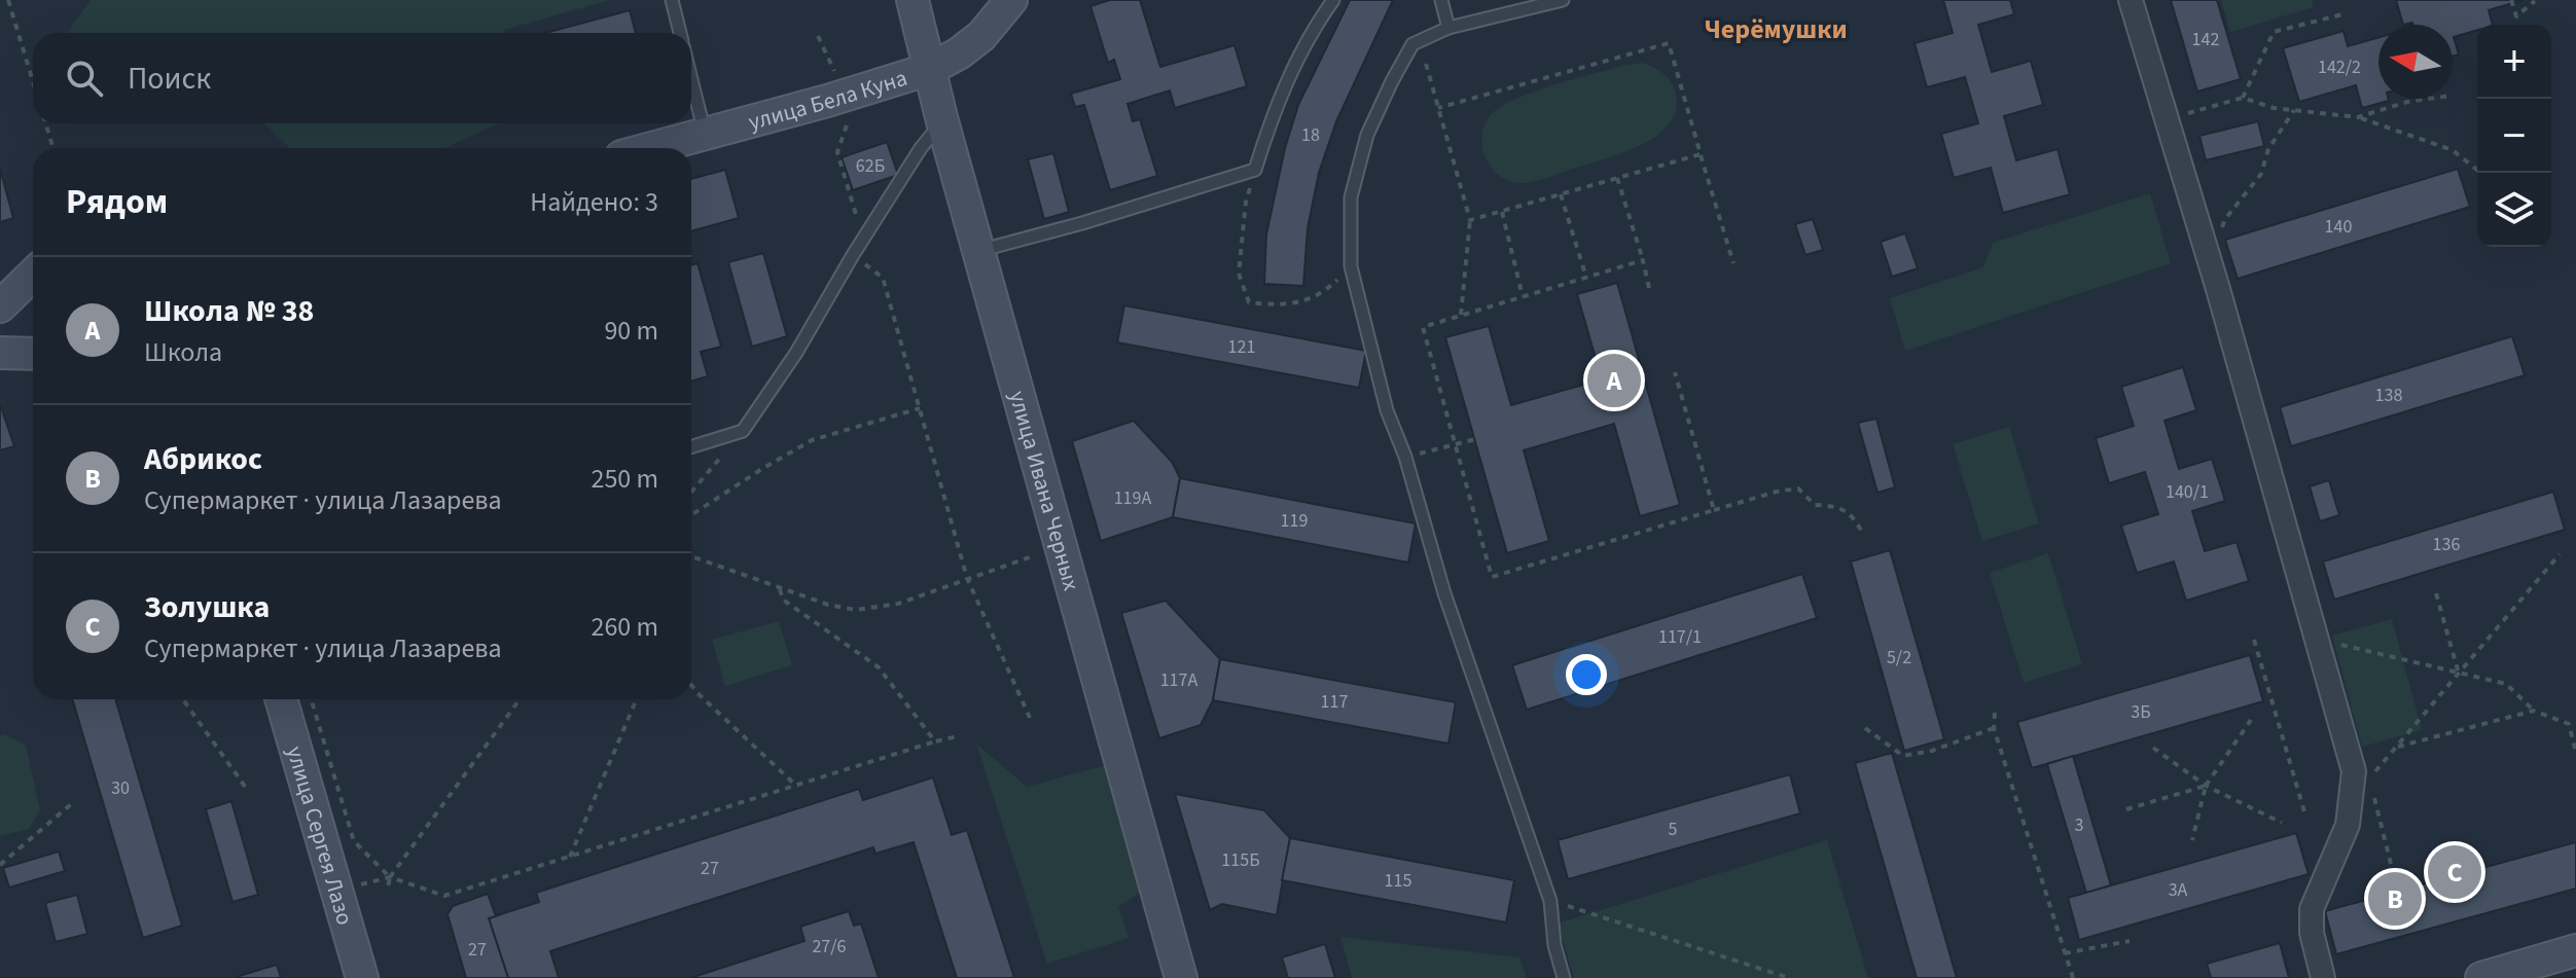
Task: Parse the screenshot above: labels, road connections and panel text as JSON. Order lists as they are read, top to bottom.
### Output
{
  "streets": {
    "street": ["улица Бела Куна", "улица Ивана Черных", "улица Сергея Лазо"]
  },
  "crossings": [
    ["улица Бела Куна", "улица Ивана Черных"]
  ],
  "districts": ["Черёмушки"],
  "house_numbers": [
    "142",
    "142/2",
    "18",
    "62Б",
    "140",
    "121",
    "138",
    "140/1",
    "119А",
    "119",
    "136",
    "117/1",
    "5/2",
    "117А",
    "117",
    "3Б",
    "30",
    "3",
    "5",
    "115Б",
    "27",
    "115",
    "3А",
    "27/6",
    "27"
  ],
  "north": "left",
  "page": {
    "map_buttons": ["+", "−"],
    "search": "Поиск",
    "heading": ["Рядом", "Найдено: 3"],
    "list": [
      {
        "mark": "A",
        "name": "Школа № 38",
        "note": "Школа",
        "value": "90 m"
      },
      {
        "mark": "B",
        "name": "Абрикос",
        "note": "Супермаркет · улица Лазарева",
        "value": "250 m"
      },
      {
        "mark": "C",
        "name": "Золушка",
        "note": "Супермаркет · улица Лазарева",
        "value": "260 m"
      }
    ],
    "pins": ["A", "C", "B"]
  }
}
